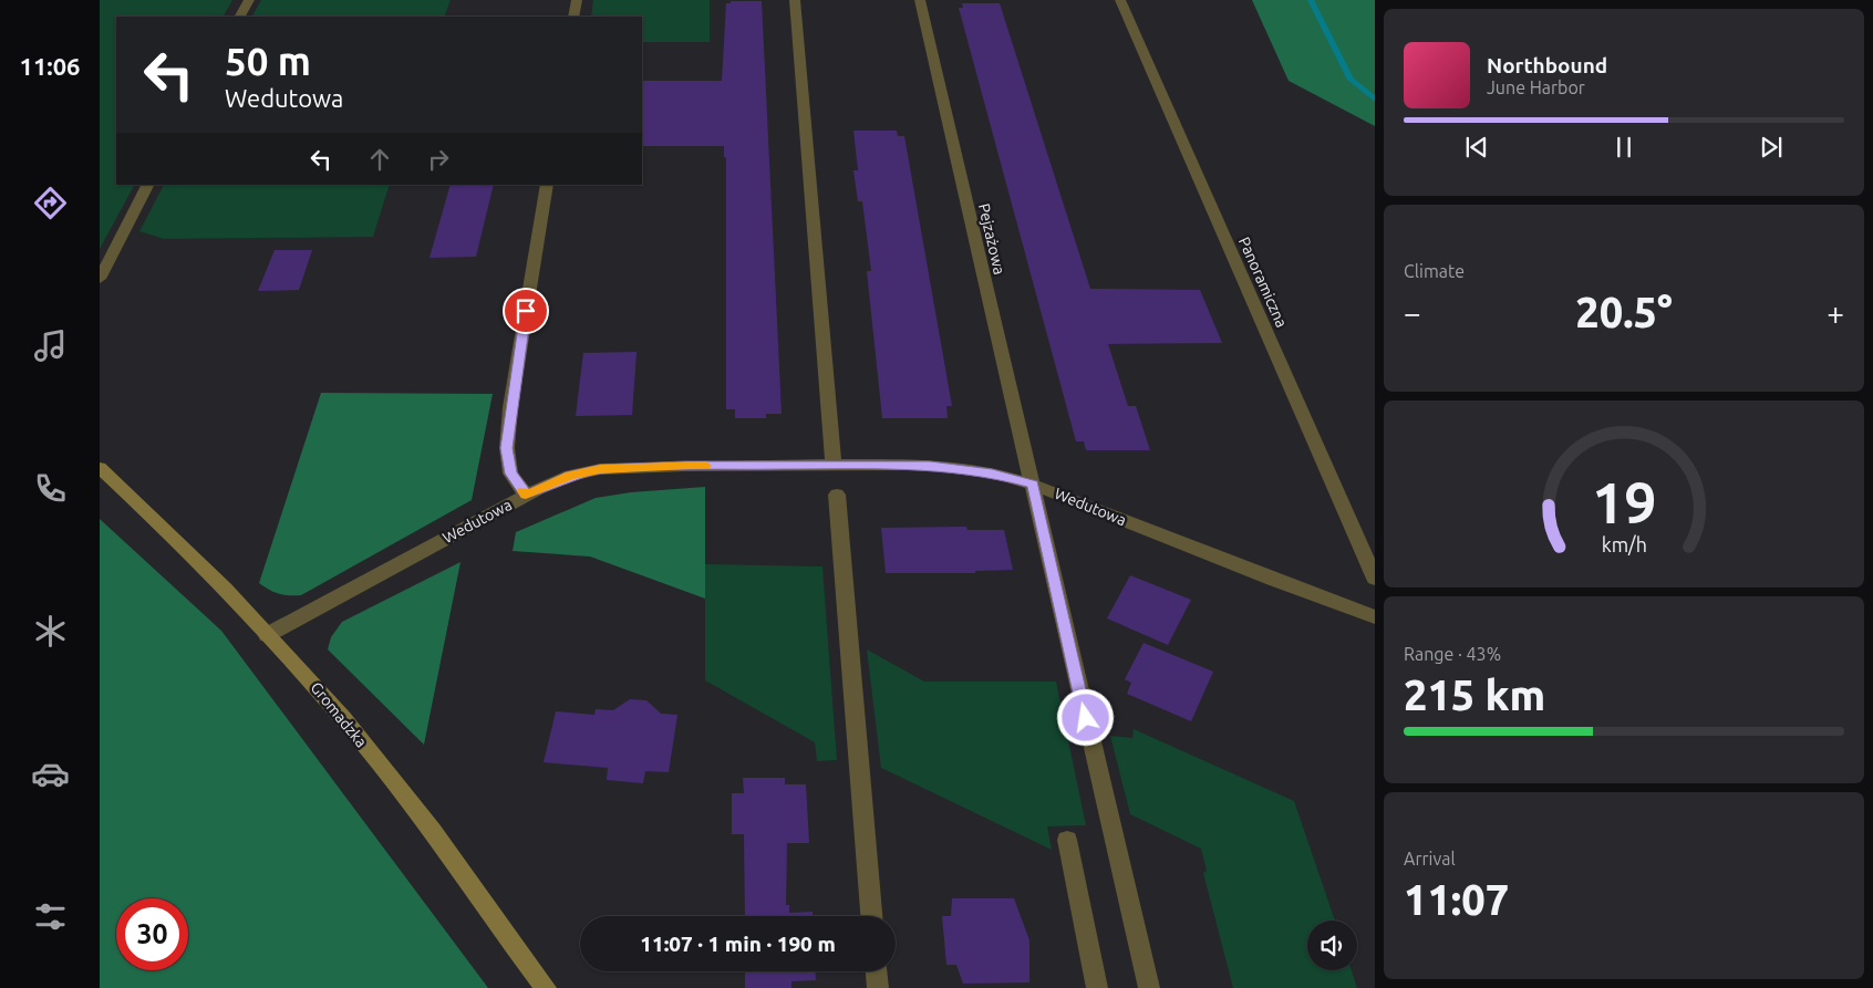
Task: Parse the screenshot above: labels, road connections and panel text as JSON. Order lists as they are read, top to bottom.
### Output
{
  "streets": {
    "street": [
      "Pejzażowa",
      "Panoramiczna",
      "Wedutowa",
      "Gromadzka"
    ]
  },
  "crossings": [
    ["Pejzażowa", "Wedutowa"],
    ["Wedutowa", "Gromadzka"]
  ],
  "page": {
    "tabs": "11:06",
    "turn": ["50 m", "Wedutowa"],
    "song": ["Northbound", "June Harbor"],
    "tile": [
      "Climate",
      ["Range · 43%", "215 km"],
      ["Arrival", "11:07"]
    ],
    "heat": ["−", "20.5°", "+"],
    "limit": "30",
    "trip": "11:07 · 1 min · 190 m",
    "gauge": ["19", "km/h"]
  }
}
